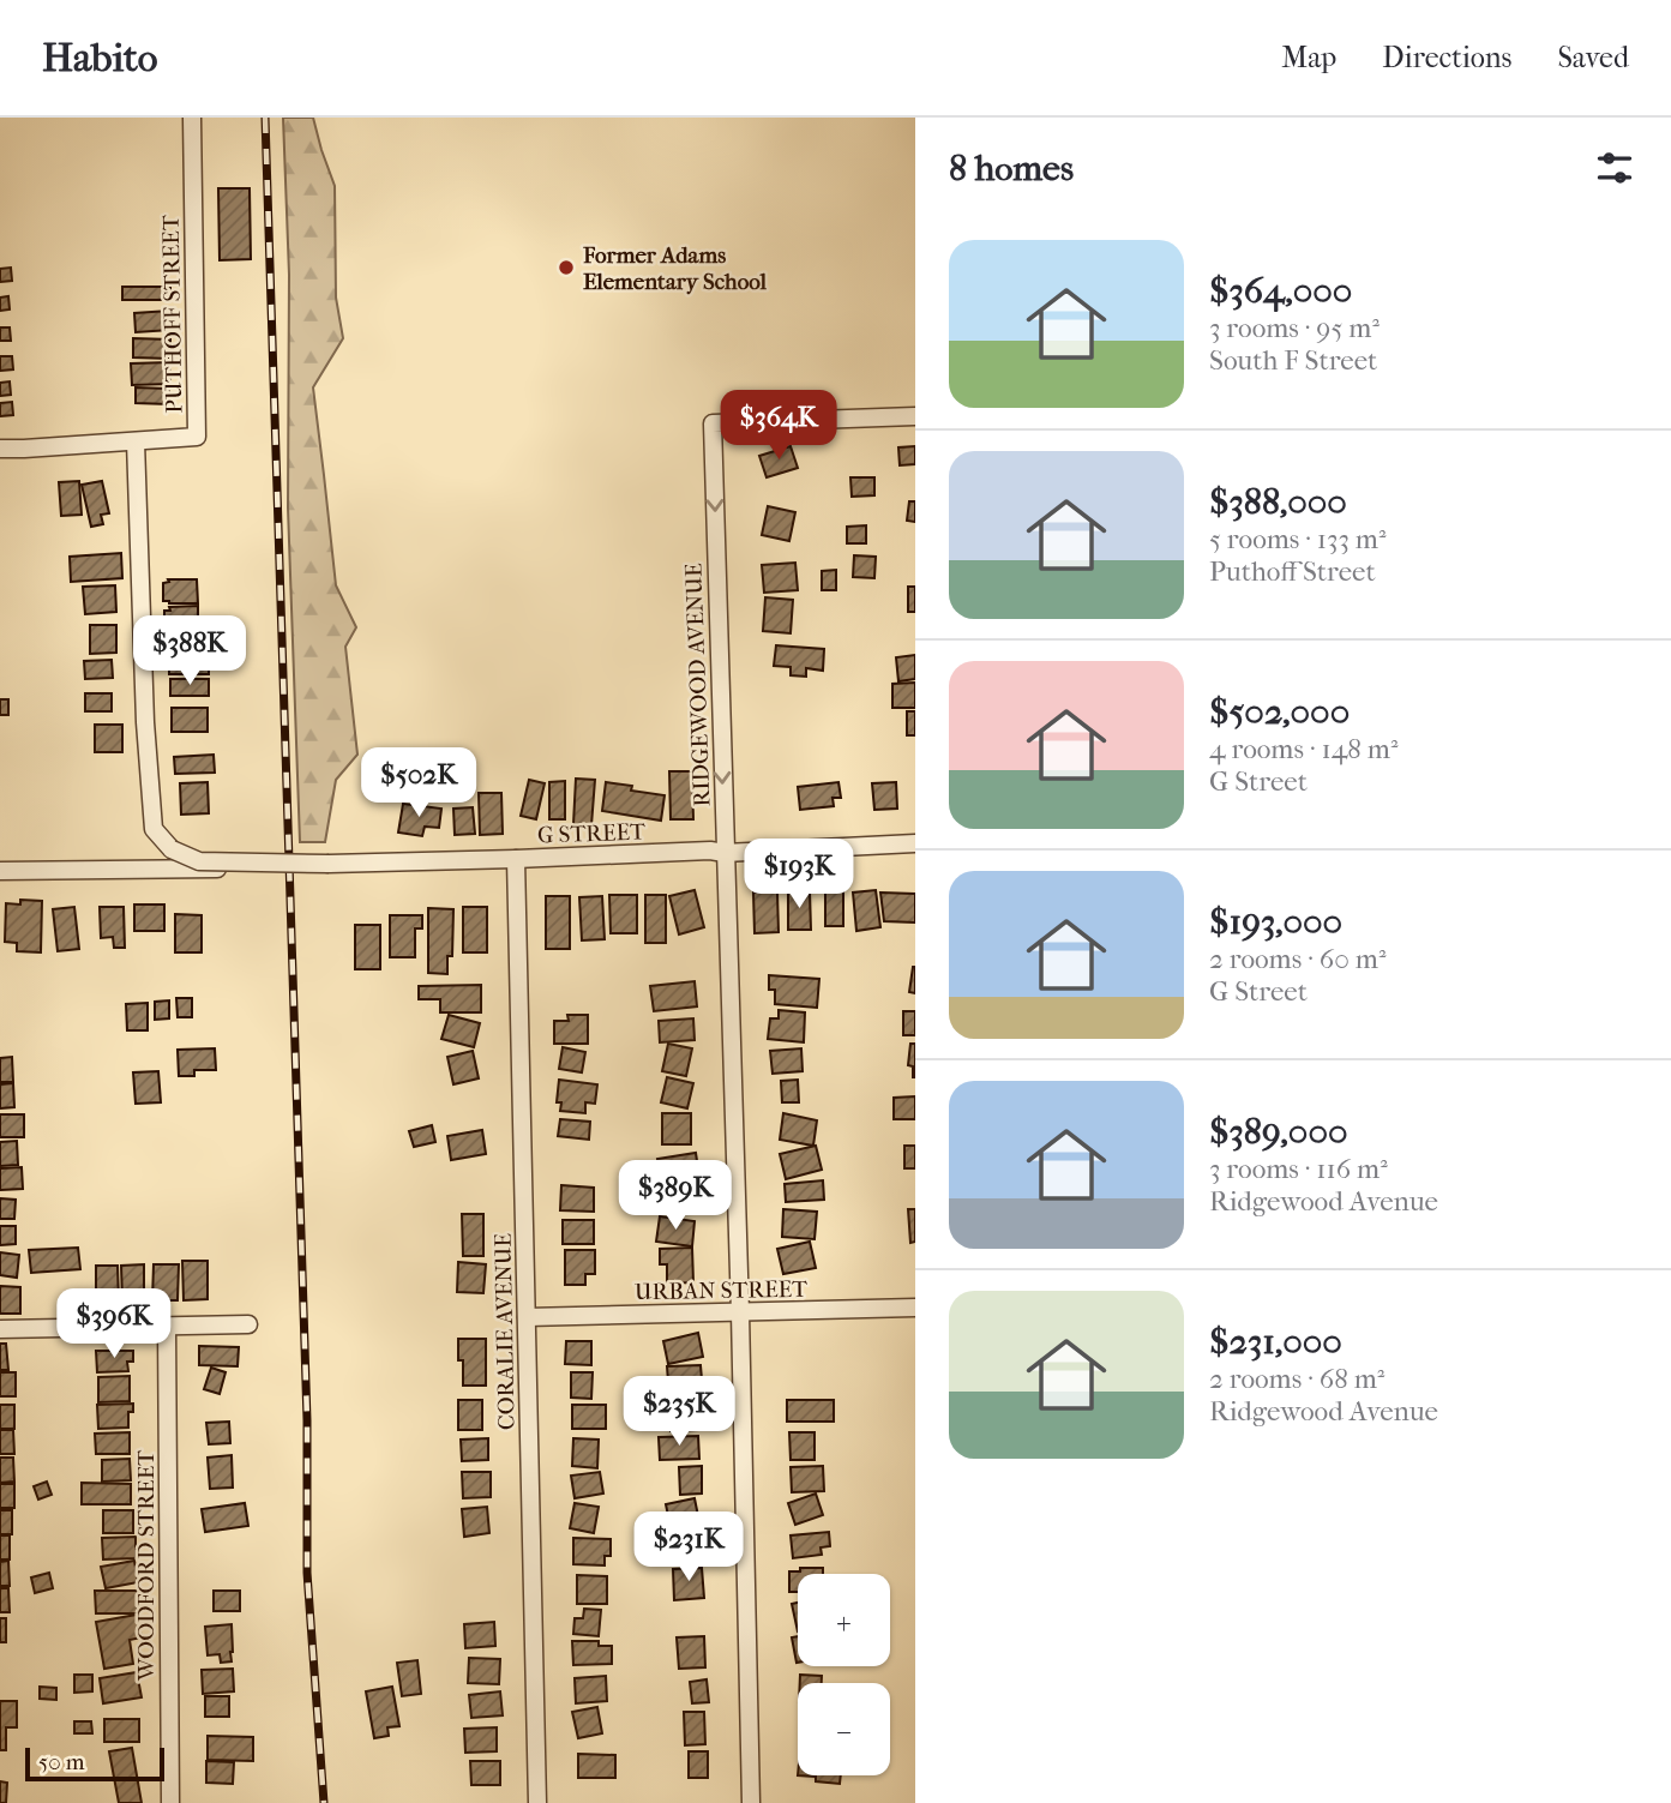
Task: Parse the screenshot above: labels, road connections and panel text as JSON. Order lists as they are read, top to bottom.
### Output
{
  "streets": {
    "street": [
      "PUTHOFF STREET",
      "RIDGEWOOD AVENUE",
      "G STREET",
      "URBAN STREET",
      "CORALIE AVENUE",
      "WOODFORD STREET"
    ]
  },
  "crossings": [
    ["PUTHOFF STREET", "G STREET"],
    ["RIDGEWOOD AVENUE", "G STREET"],
    ["RIDGEWOOD AVENUE", "URBAN STREET"],
    ["G STREET", "CORALIE AVENUE"],
    ["URBAN STREET", "CORALIE AVENUE"]
  ],
  "places": ["Former Adams Elementary School"],
  "scale_bar": "50 m",
  "page": {
    "header": "Habito",
    "nav": ["Map", "Directions", "Saved"],
    "heading": "8 homes",
    "list": [
      {
        "name": "$364,000",
        "note": "3 rooms · 95 m² · South F Street"
      },
      {
        "name": "$388,000",
        "note": "5 rooms · 133 m² · Puthoff Street"
      },
      {
        "name": "$502,000",
        "note": "4 rooms · 148 m² · G Street"
      },
      {
        "name": "$193,000",
        "note": "2 rooms · 60 m² · G Street"
      },
      {
        "name": "$389,000",
        "note": "3 rooms · 116 m² · Ridgewood Avenue"
      },
      {
        "name": "$231,000",
        "note": "2 rooms · 68 m² · Ridgewood Avenue"
      }
    ],
    "price": [
      "$364K",
      "$388K",
      "$502K",
      "$193K",
      "$389K",
      "$396K",
      "$235K",
      "$231K"
    ],
    "map_buttons": ["+", "−"],
    "scale": "50 m"
  }
}
